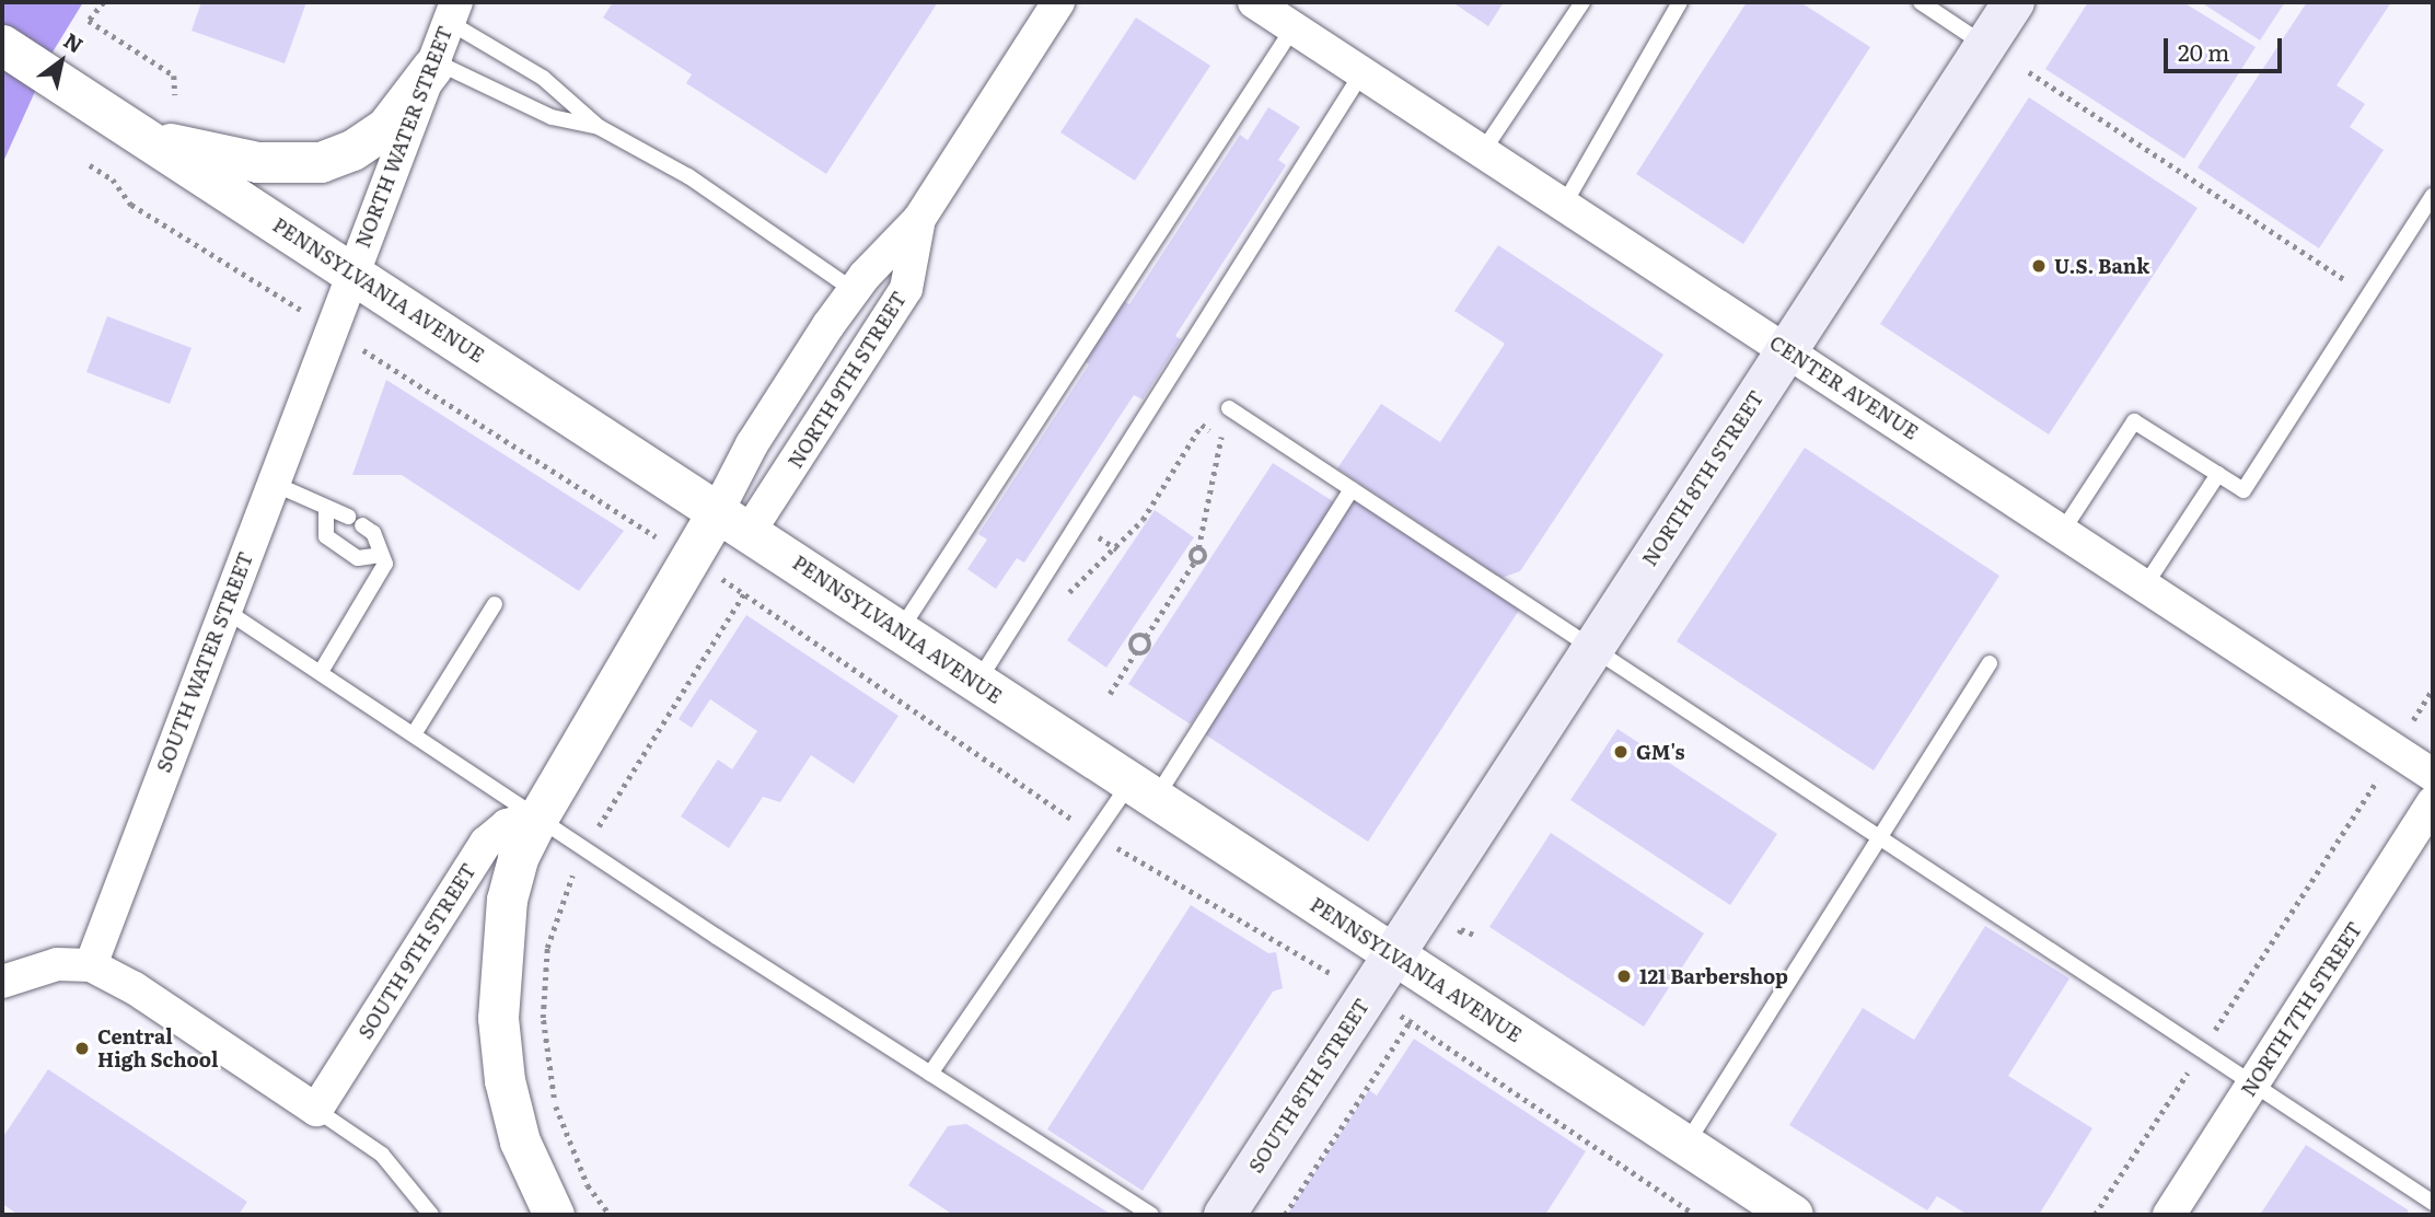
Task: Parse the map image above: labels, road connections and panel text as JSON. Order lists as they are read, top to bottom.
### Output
{
  "streets": {
    "main road": ["NORTH 8TH STREET", "SOUTH 8TH STREET"],
    "street": [
      "NORTH WATER STREET",
      "PENNSYLVANIA AVENUE",
      "NORTH 9TH STREET",
      "CENTER AVENUE",
      "SOUTH WATER STREET",
      "SOUTH 9TH STREET",
      "NORTH 7TH STREET"
    ]
  },
  "crossings": [
    ["NORTH WATER STREET", "PENNSYLVANIA AVENUE"],
    ["NORTH WATER STREET", "SOUTH WATER STREET"],
    ["PENNSYLVANIA AVENUE", "NORTH 9TH STREET"],
    ["PENNSYLVANIA AVENUE", "NORTH 8TH STREET"],
    ["PENNSYLVANIA AVENUE", "SOUTH WATER STREET"],
    ["PENNSYLVANIA AVENUE", "SOUTH 8TH STREET"],
    ["CENTER AVENUE", "NORTH 8TH STREET"],
    ["NORTH 8TH STREET", "SOUTH 8TH STREET"]
  ],
  "places": [
    "U.S. Bank",
    "GM's",
    "121 Barbershop",
    "Central High School"
  ],
  "scale_bar": "20 m",
  "north": "top right"
}
